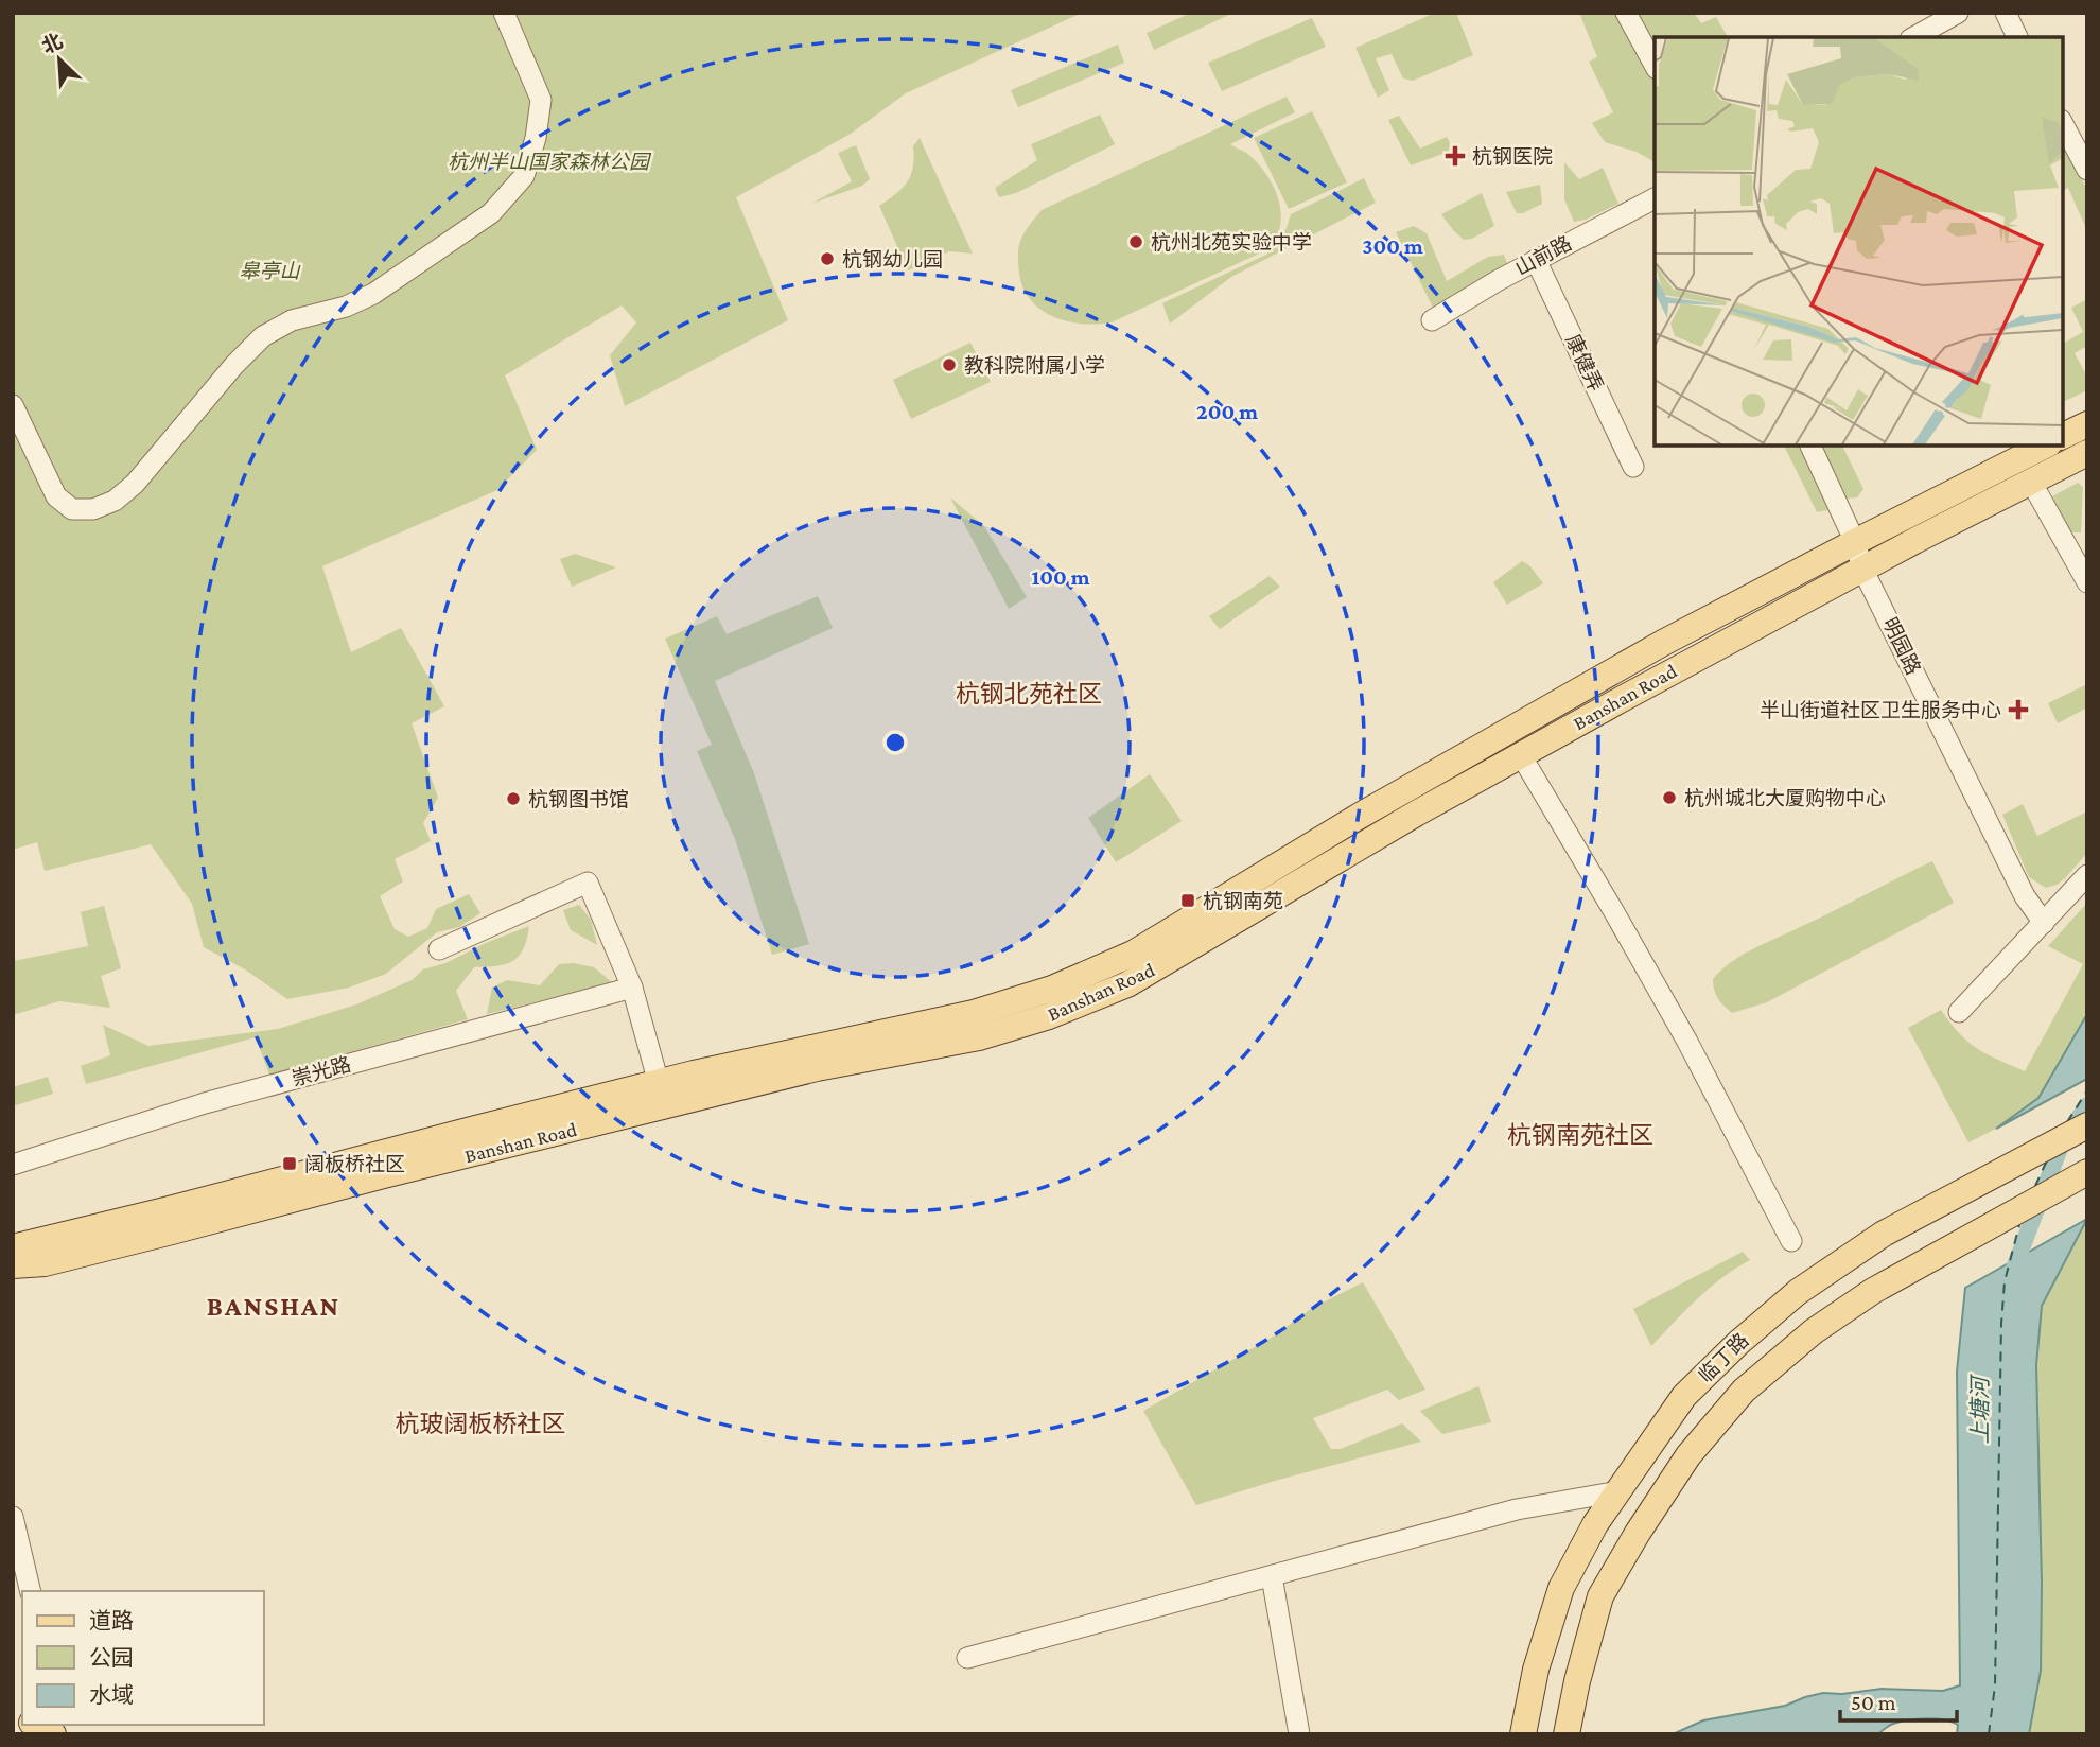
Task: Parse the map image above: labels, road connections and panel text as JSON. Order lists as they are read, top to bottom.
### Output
{
  "streets": {
    "main road": ["Banshan Road", "临丁路"],
    "street": [
      "山前路",
      "康健弄",
      "明园路",
      "崇光路"
    ]
  },
  "crossings": [
    ["山前路", "康健弄"],
    ["明园路", "Banshan Road"]
  ],
  "districts": [
    "杭钢北苑社区",
    "杭钢南苑社区",
    "BANSHAN",
    "杭玻阔板桥社区"
  ],
  "water": ["上塘河"],
  "parks": ["杭州半山国家森林公园", "皋亭山"],
  "places": {
    "health": ["杭钢医院", "半山街道社区卫生服务中心"],
    "other": [
      "杭州北苑实验中学",
      "杭钢幼儿园",
      "教科院附属小学",
      "杭州城北大厦购物中心",
      "杭钢图书馆"
    ],
    "transit": ["杭钢南苑", "阔板桥社区"]
  },
  "legend": ["道路", "公园", "水域"],
  "scale_bar": "50 m",
  "north": "top left",
  "rings": ["300 m", "200 m", "100 m"]
}
